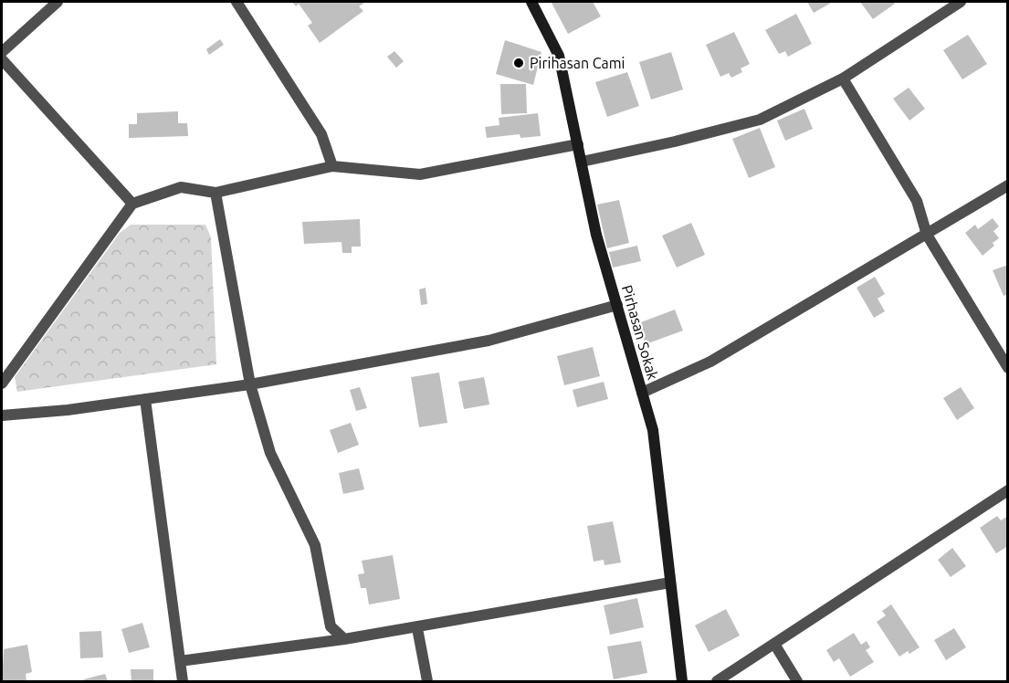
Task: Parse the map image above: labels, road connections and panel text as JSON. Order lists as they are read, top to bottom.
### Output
{
  "streets": {
    "street": ["Pirhasan Sokak"]
  },
  "places": ["Pirihasan Cami"]
}
